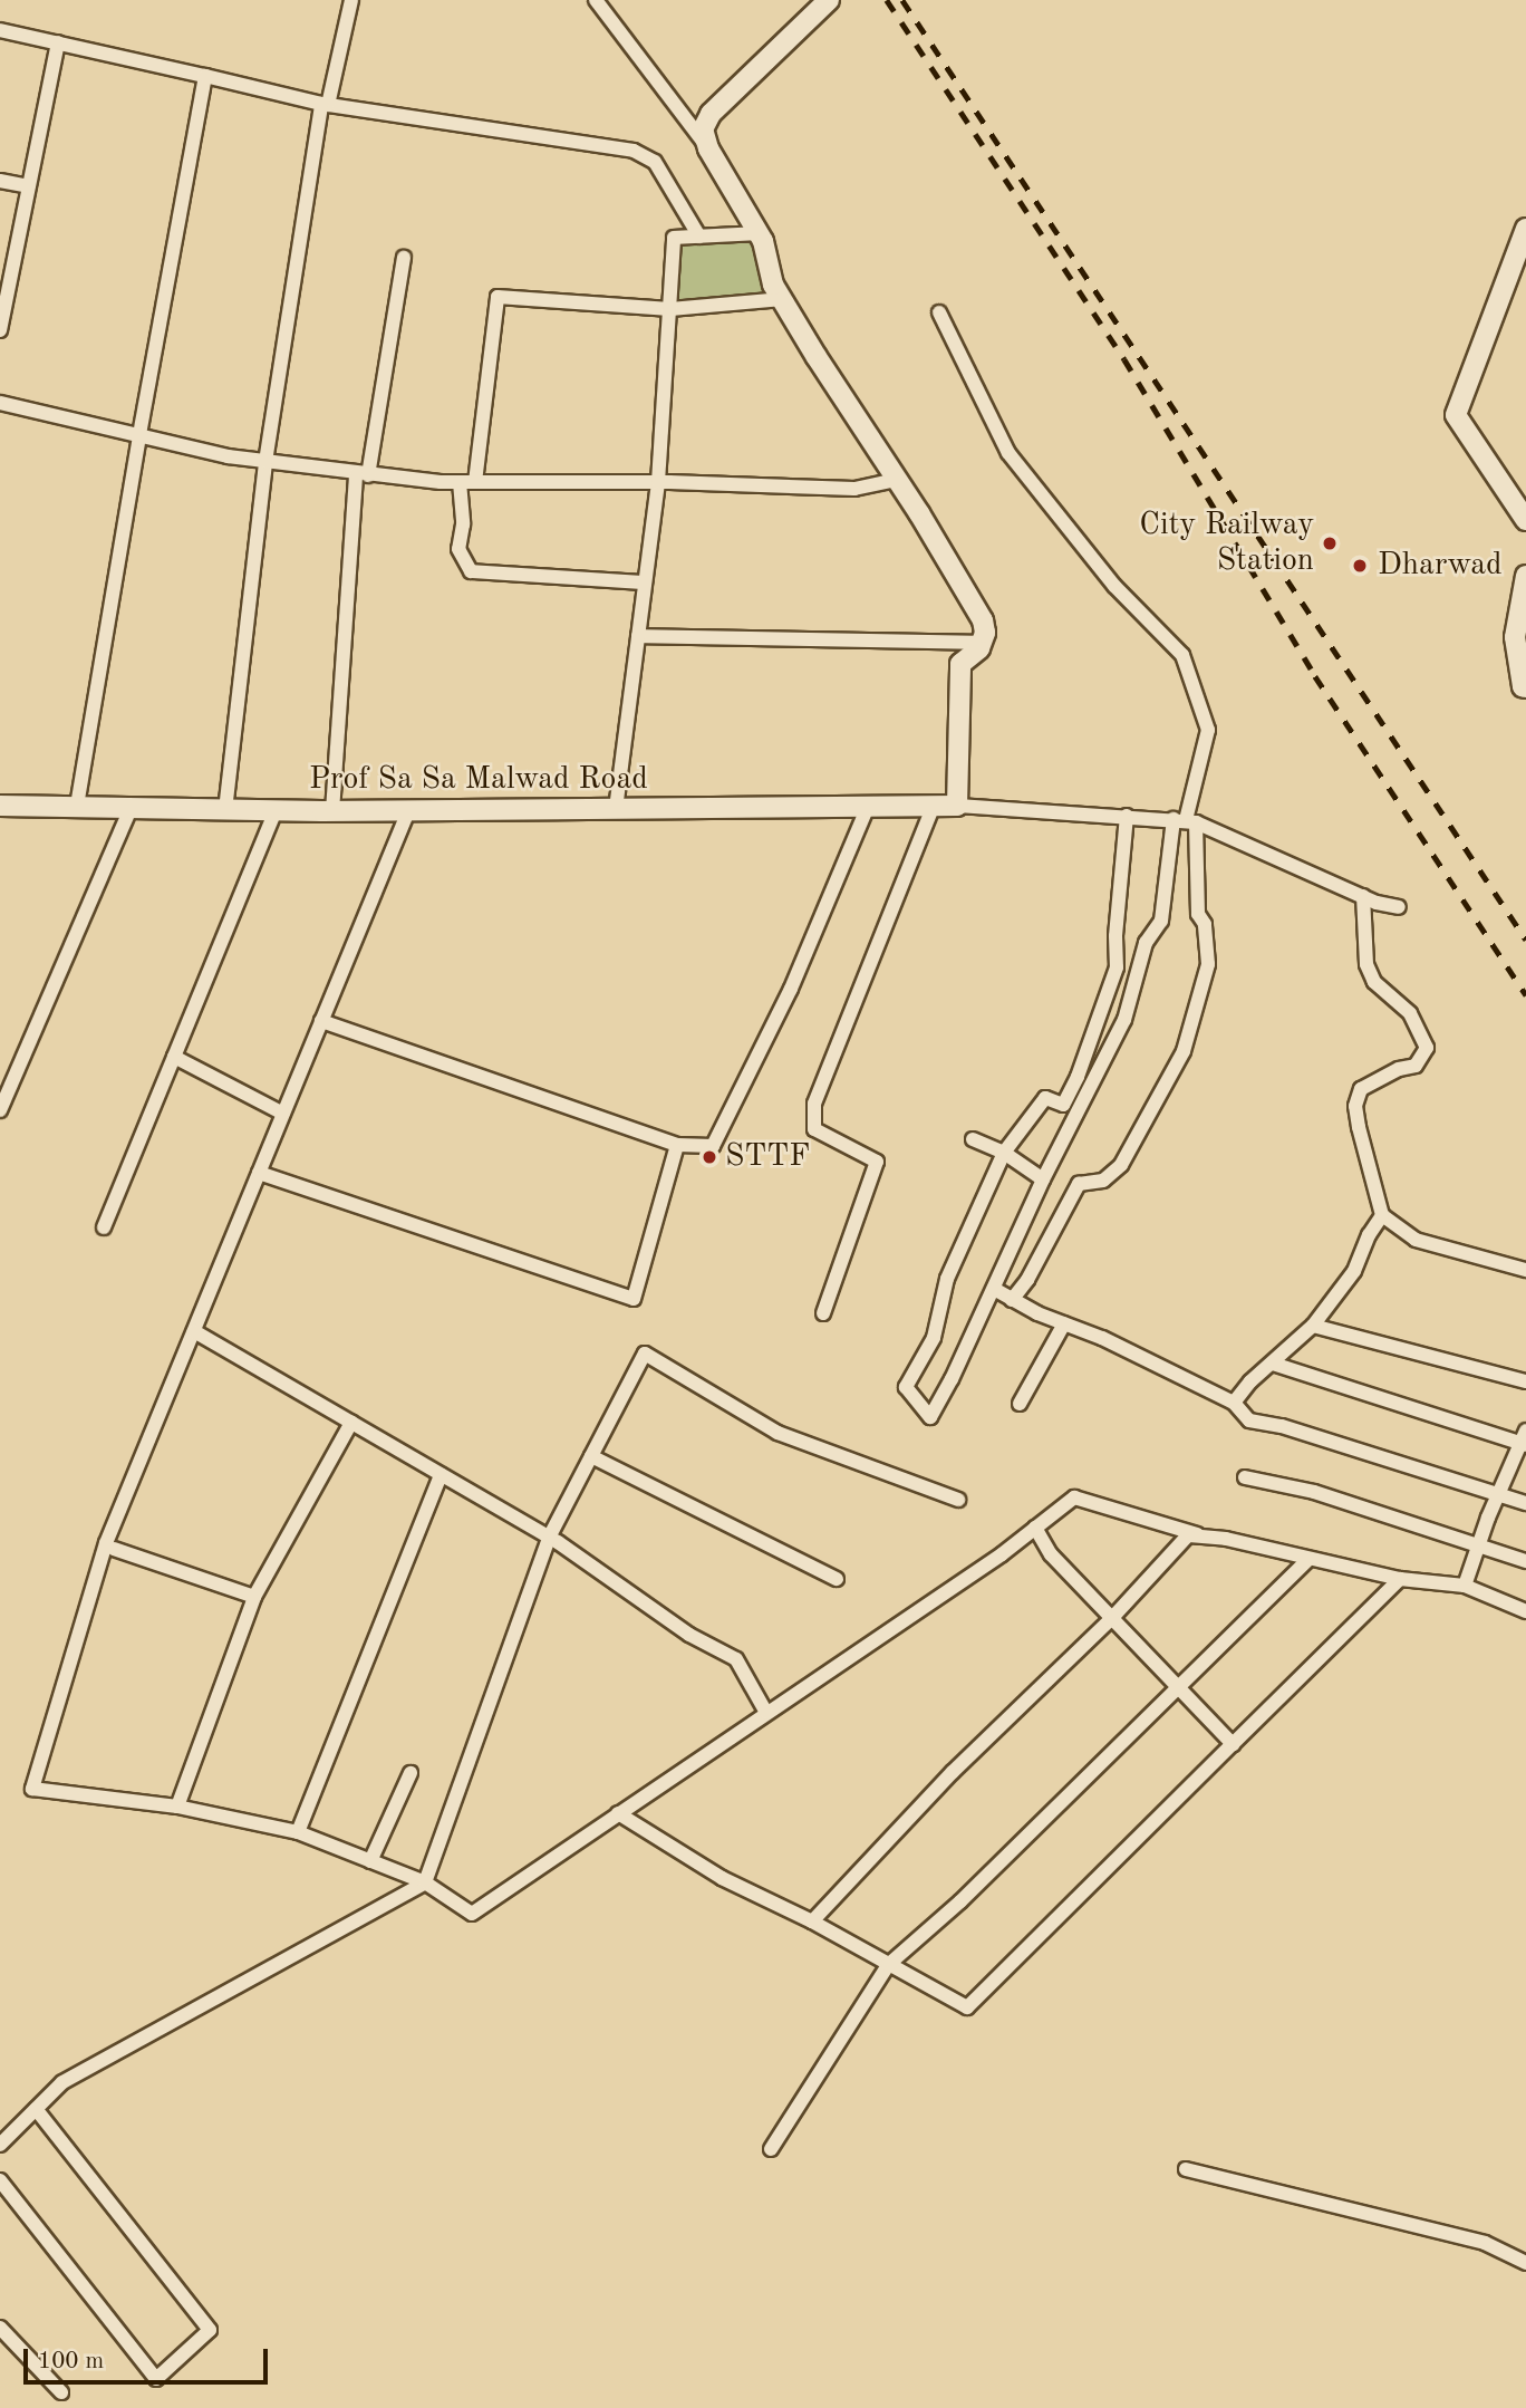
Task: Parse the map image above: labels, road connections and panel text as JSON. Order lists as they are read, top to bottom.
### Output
{
  "streets": {
    "street": ["Prof Sa Sa Malwad Road"]
  },
  "places": ["City Railway Station", "Dharwad", "STTF"],
  "scale_bar": "100 m"
}
